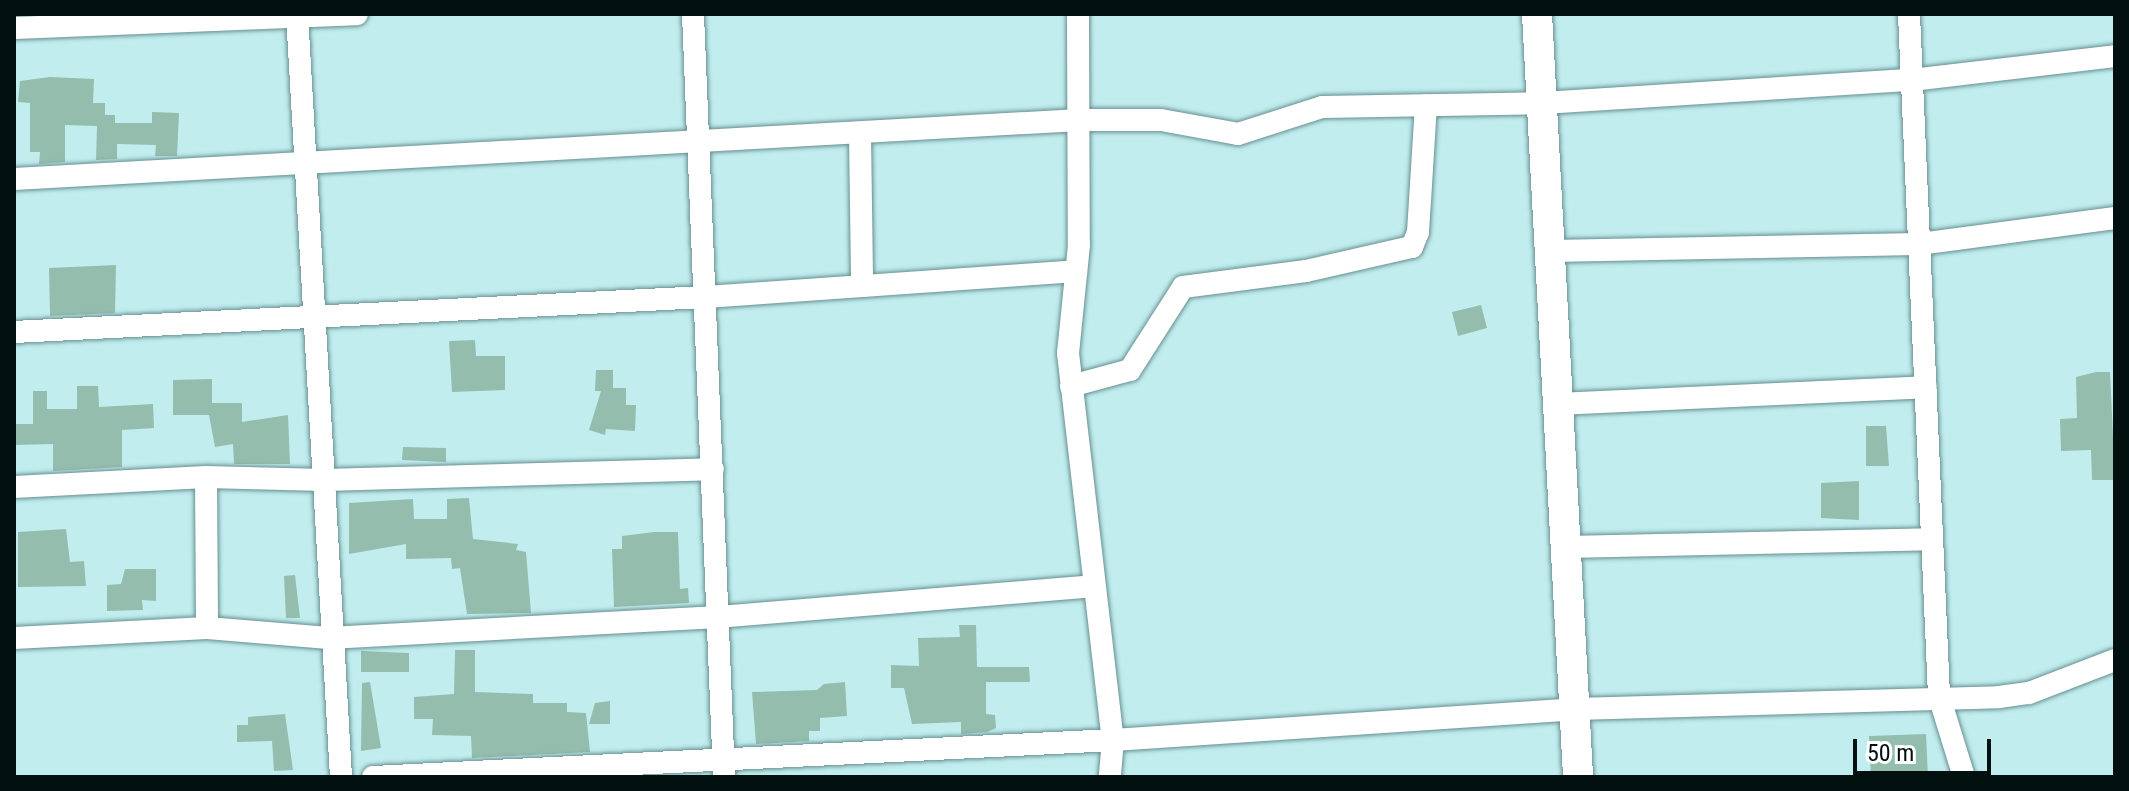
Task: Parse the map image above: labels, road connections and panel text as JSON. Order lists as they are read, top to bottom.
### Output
{
  "scale_bar": "50 m"
}
